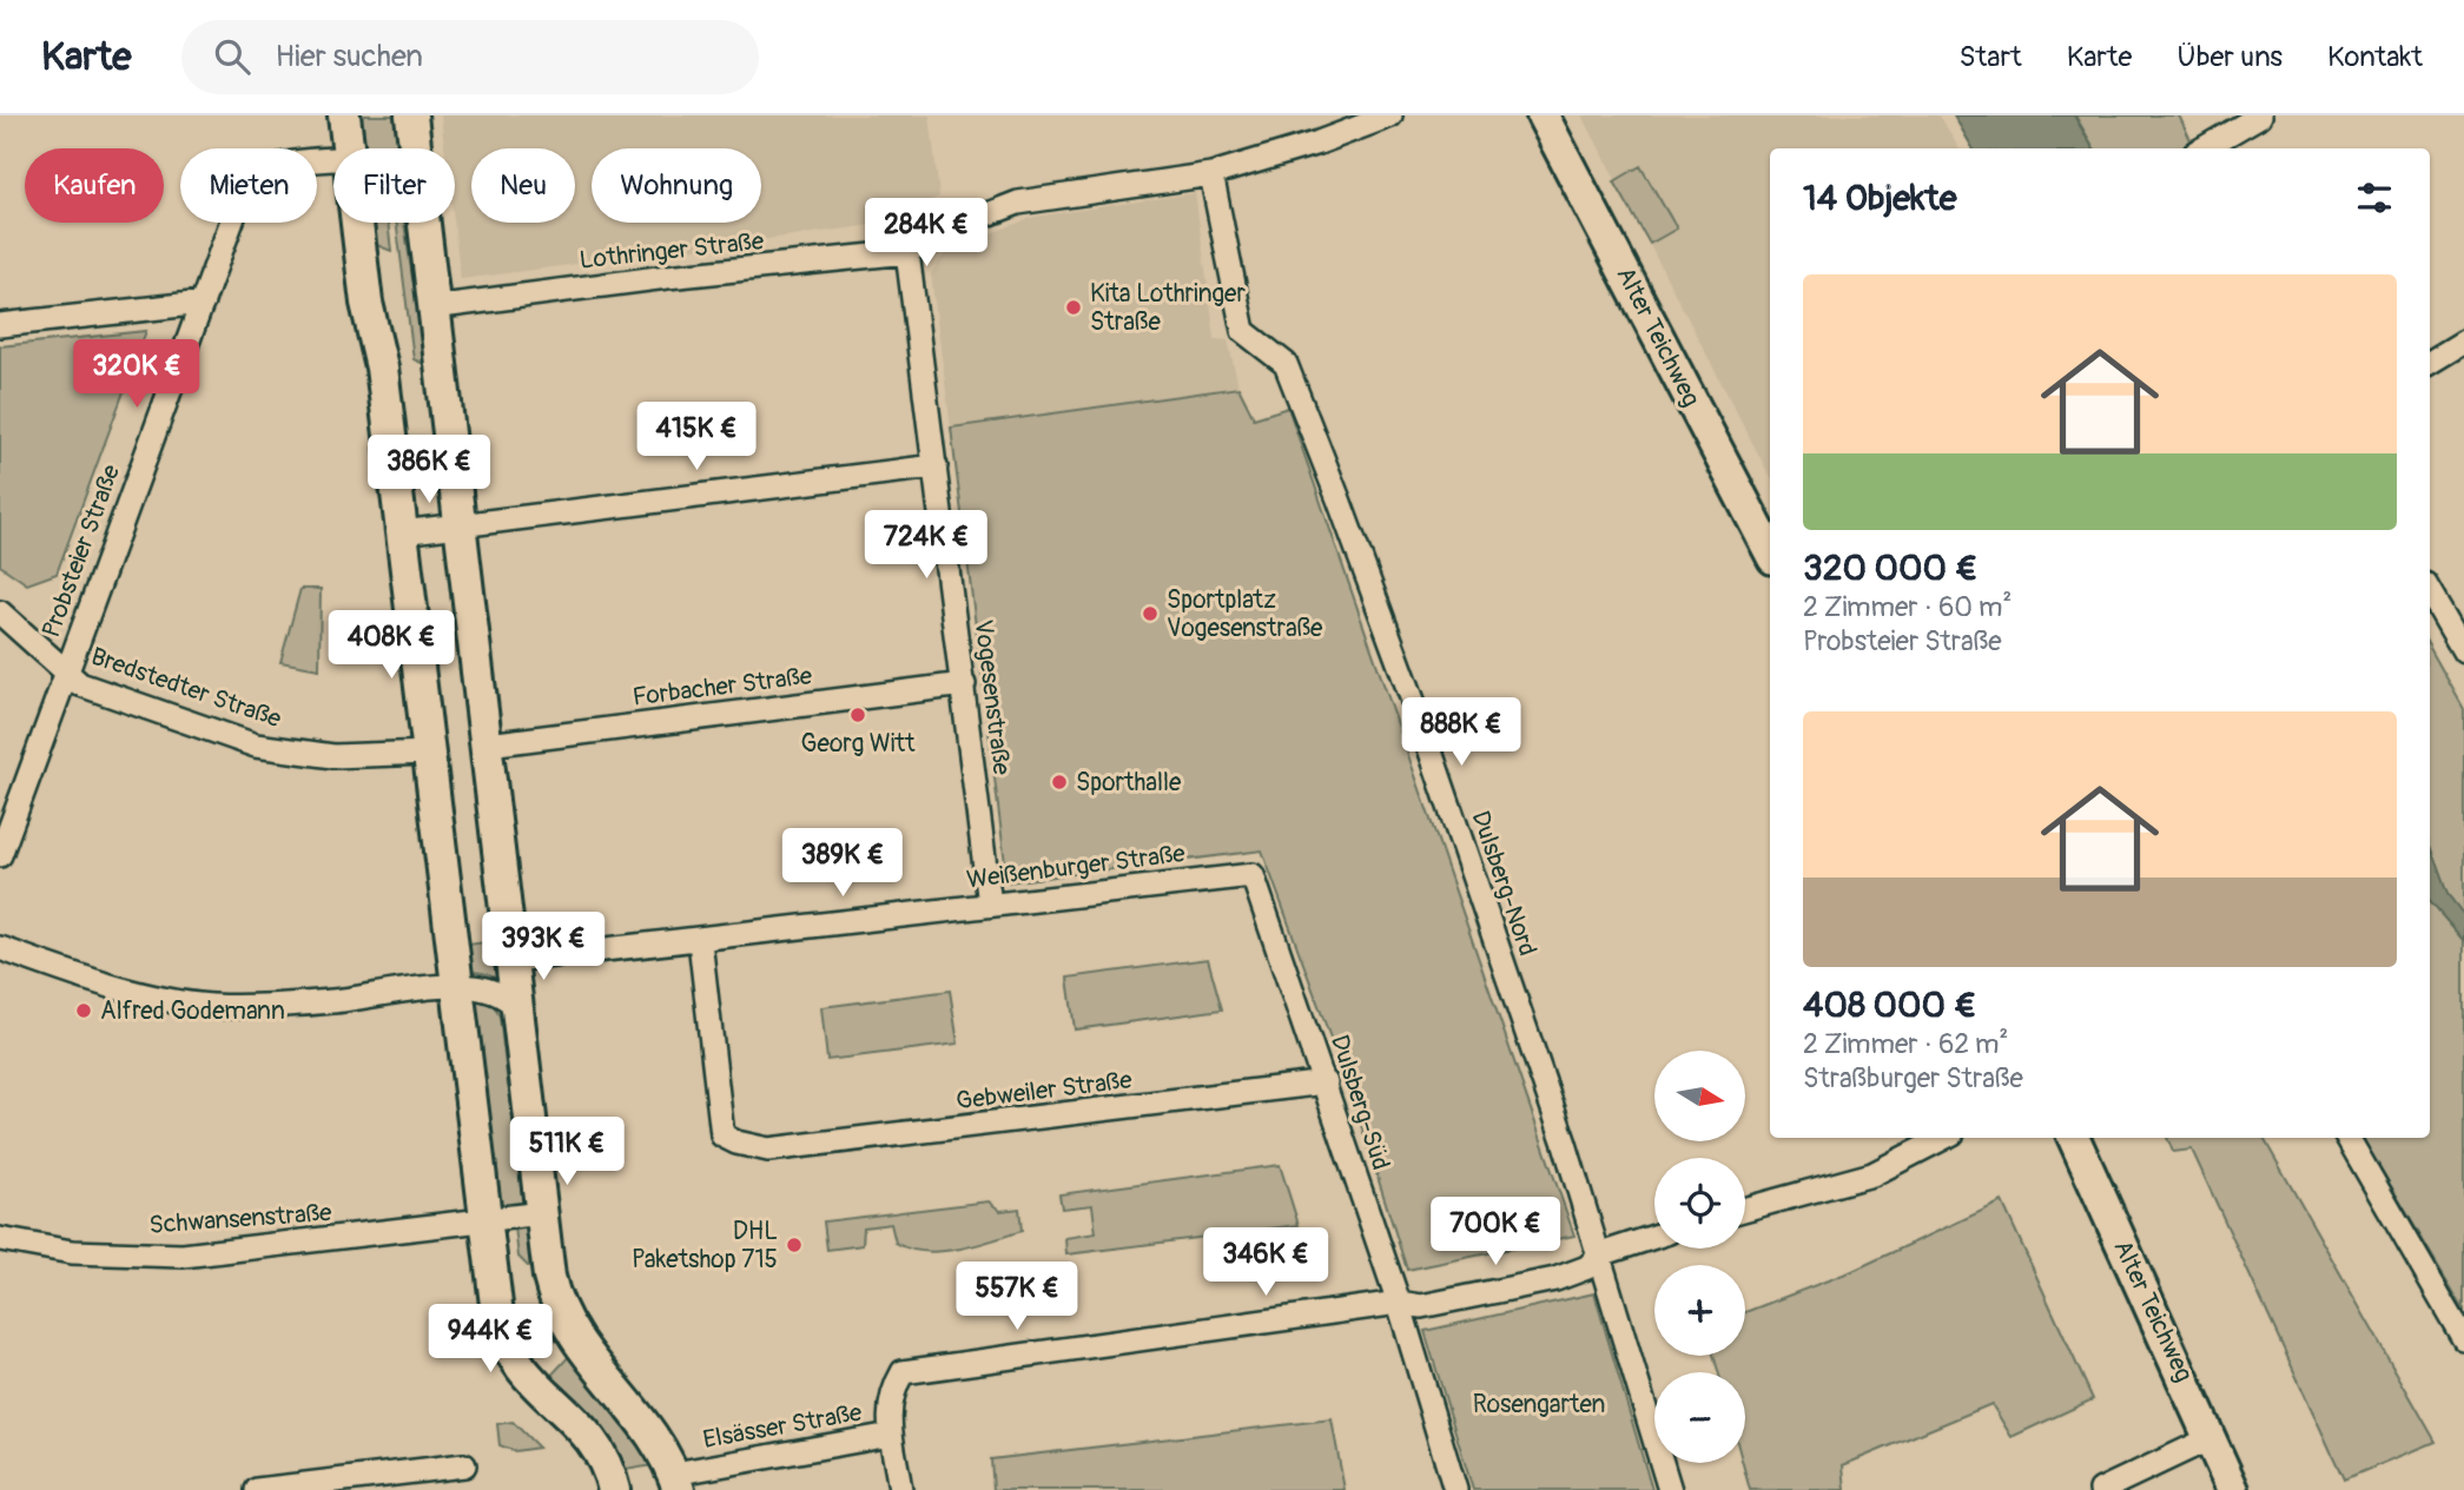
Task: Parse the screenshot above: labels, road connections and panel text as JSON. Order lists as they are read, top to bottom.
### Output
{
  "streets": {
    "main road": ["Alter Teichweg"],
    "street": [
      "Lothringer Straße",
      "Probsteier Straße",
      "Forbacher Straße",
      "Bredstedter Straße",
      "Vogesenstraße",
      "Weißenburger Straße",
      "Dulsberg-Nord",
      "Gebweiler Straße",
      "Dulsberg-Süd",
      "Schwansenstraße",
      "Elsässer Straße"
    ]
  },
  "crossings": [
    ["Lothringer Straße", "Vogesenstraße"],
    ["Lothringer Straße", "Dulsberg-Nord"],
    ["Probsteier Straße", "Bredstedter Straße"],
    ["Forbacher Straße", "Vogesenstraße"],
    ["Vogesenstraße", "Weißenburger Straße"],
    ["Weißenburger Straße", "Gebweiler Straße"],
    ["Weißenburger Straße", "Dulsberg-Süd"],
    ["Dulsberg-Nord", "Elsässer Straße"],
    ["Gebweiler Straße", "Dulsberg-Süd"],
    ["Dulsberg-Süd", "Elsässer Straße"]
  ],
  "parks": ["Rosengarten"],
  "places": [
    "Kita Lothringer Straße",
    "Sportplatz Vogesenstraße",
    "Georg Witt",
    "Sporthalle",
    "Alfred Godemann",
    "DHL Paketshop 715"
  ],
  "north": "right",
  "page": {
    "header": "Karte",
    "search": "Hier suchen",
    "nav": [
      "Start",
      "Karte",
      "Über uns",
      "Kontakt"
    ],
    "chip": [
      "Kaufen",
      "Mieten",
      "Filter",
      "Neu",
      "Wohnung"
    ],
    "heading": "14 Objekte",
    "price": [
      "284K €",
      "320K €",
      "415K €",
      "386K €",
      "724K €",
      "408K €",
      "888K €",
      "389K €",
      "393K €",
      "511K €",
      "700K €",
      "346K €",
      "557K €",
      "944K €"
    ],
    "list": [
      {
        "name": "320 000 €",
        "note": "2 Zimmer · 60 m² · Probsteier Straße"
      },
      {
        "name": "408 000 €",
        "note": "2 Zimmer · 62 m² · Straßburger Straße"
      }
    ],
    "map_buttons": ["+", "−"]
  }
}
